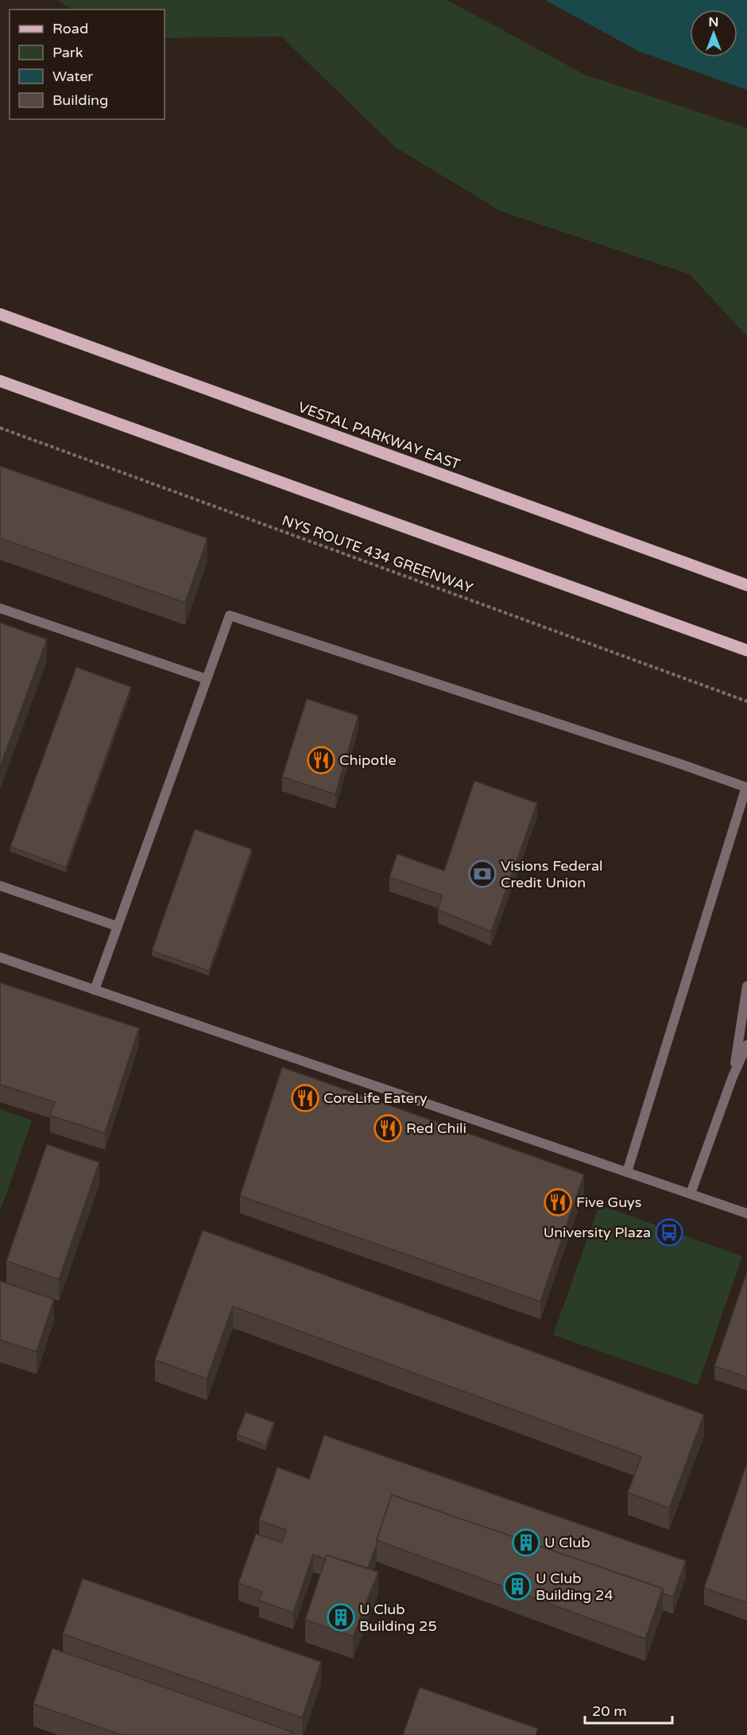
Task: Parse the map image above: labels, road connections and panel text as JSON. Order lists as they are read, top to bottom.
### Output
{
  "streets": {
    "main road": ["VESTAL PARKWAY EAST"],
    "path": ["NYS ROUTE 434 GREENWAY"]
  },
  "places": {
    "restaurant": [
      "Chipotle",
      "CoreLife Eatery",
      "Red Chili",
      "Five Guys"
    ],
    "bank": ["Visions Federal Credit Union"],
    "bus stop": ["University Plaza"],
    "building": ["U Club", "U Club Building 24", "U Club Building 25"]
  },
  "legend": [
    "Road",
    "Park",
    "Water",
    "Building"
  ],
  "scale_bar": "20 m",
  "north": "top"
}
